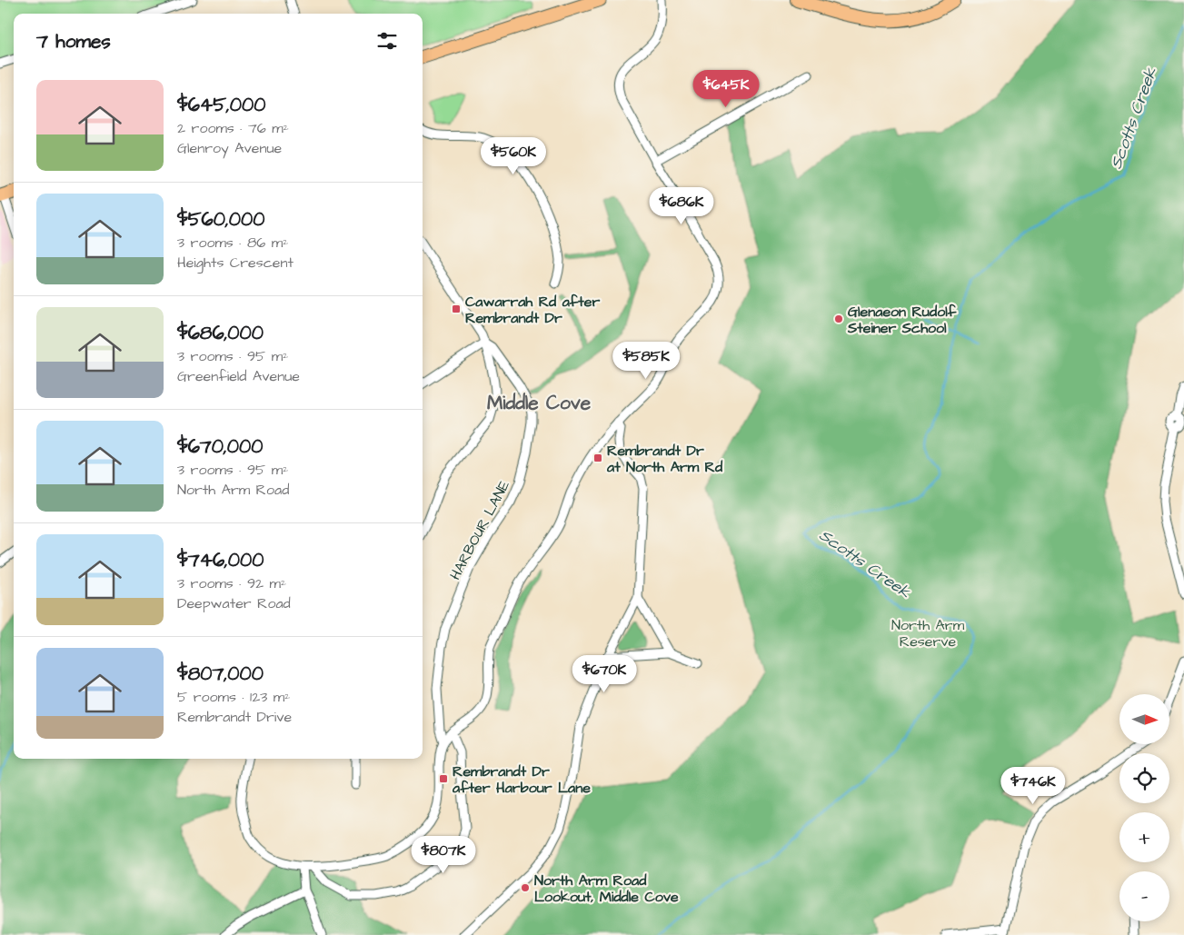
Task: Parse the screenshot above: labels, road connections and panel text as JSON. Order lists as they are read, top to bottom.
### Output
{
  "streets": {
    "street": ["HARBOUR LANE"]
  },
  "districts": ["Middle Cove"],
  "water": ["Scotts Creek"],
  "parks": ["North Arm Reserve"],
  "places": {
    "transit": ["Cawarrah Rd after Rembrandt Dr", "Rembrandt Dr at North Arm Rd", "Rembrandt Dr after Harbour Lane"],
    "other": ["Glenaeon Rudolf Steiner School", "North Arm Road Lookout, Middle Cove"]
  },
  "north": "right",
  "page": {
    "heading": "7 homes",
    "list": [
      {
        "name": "$645,000",
        "note": "2 rooms · 76 m² · Glenroy Avenue"
      },
      {
        "name": "$560,000",
        "note": "3 rooms · 86 m² · Heights Crescent"
      },
      {
        "name": "$686,000",
        "note": "3 rooms · 95 m² · Greenfield Avenue"
      },
      {
        "name": "$670,000",
        "note": "3 rooms · 95 m² · North Arm Road"
      },
      {
        "name": "$746,000",
        "note": "3 rooms · 92 m² · Deepwater Road"
      },
      {
        "name": "$807,000",
        "note": "5 rooms · 123 m² · Rembrandt Drive"
      }
    ],
    "price": [
      "$645K",
      "$560K",
      "$686K",
      "$585K",
      "$670K",
      "$746K",
      "$807K"
    ],
    "map_buttons": ["+", "−"]
  }
}
